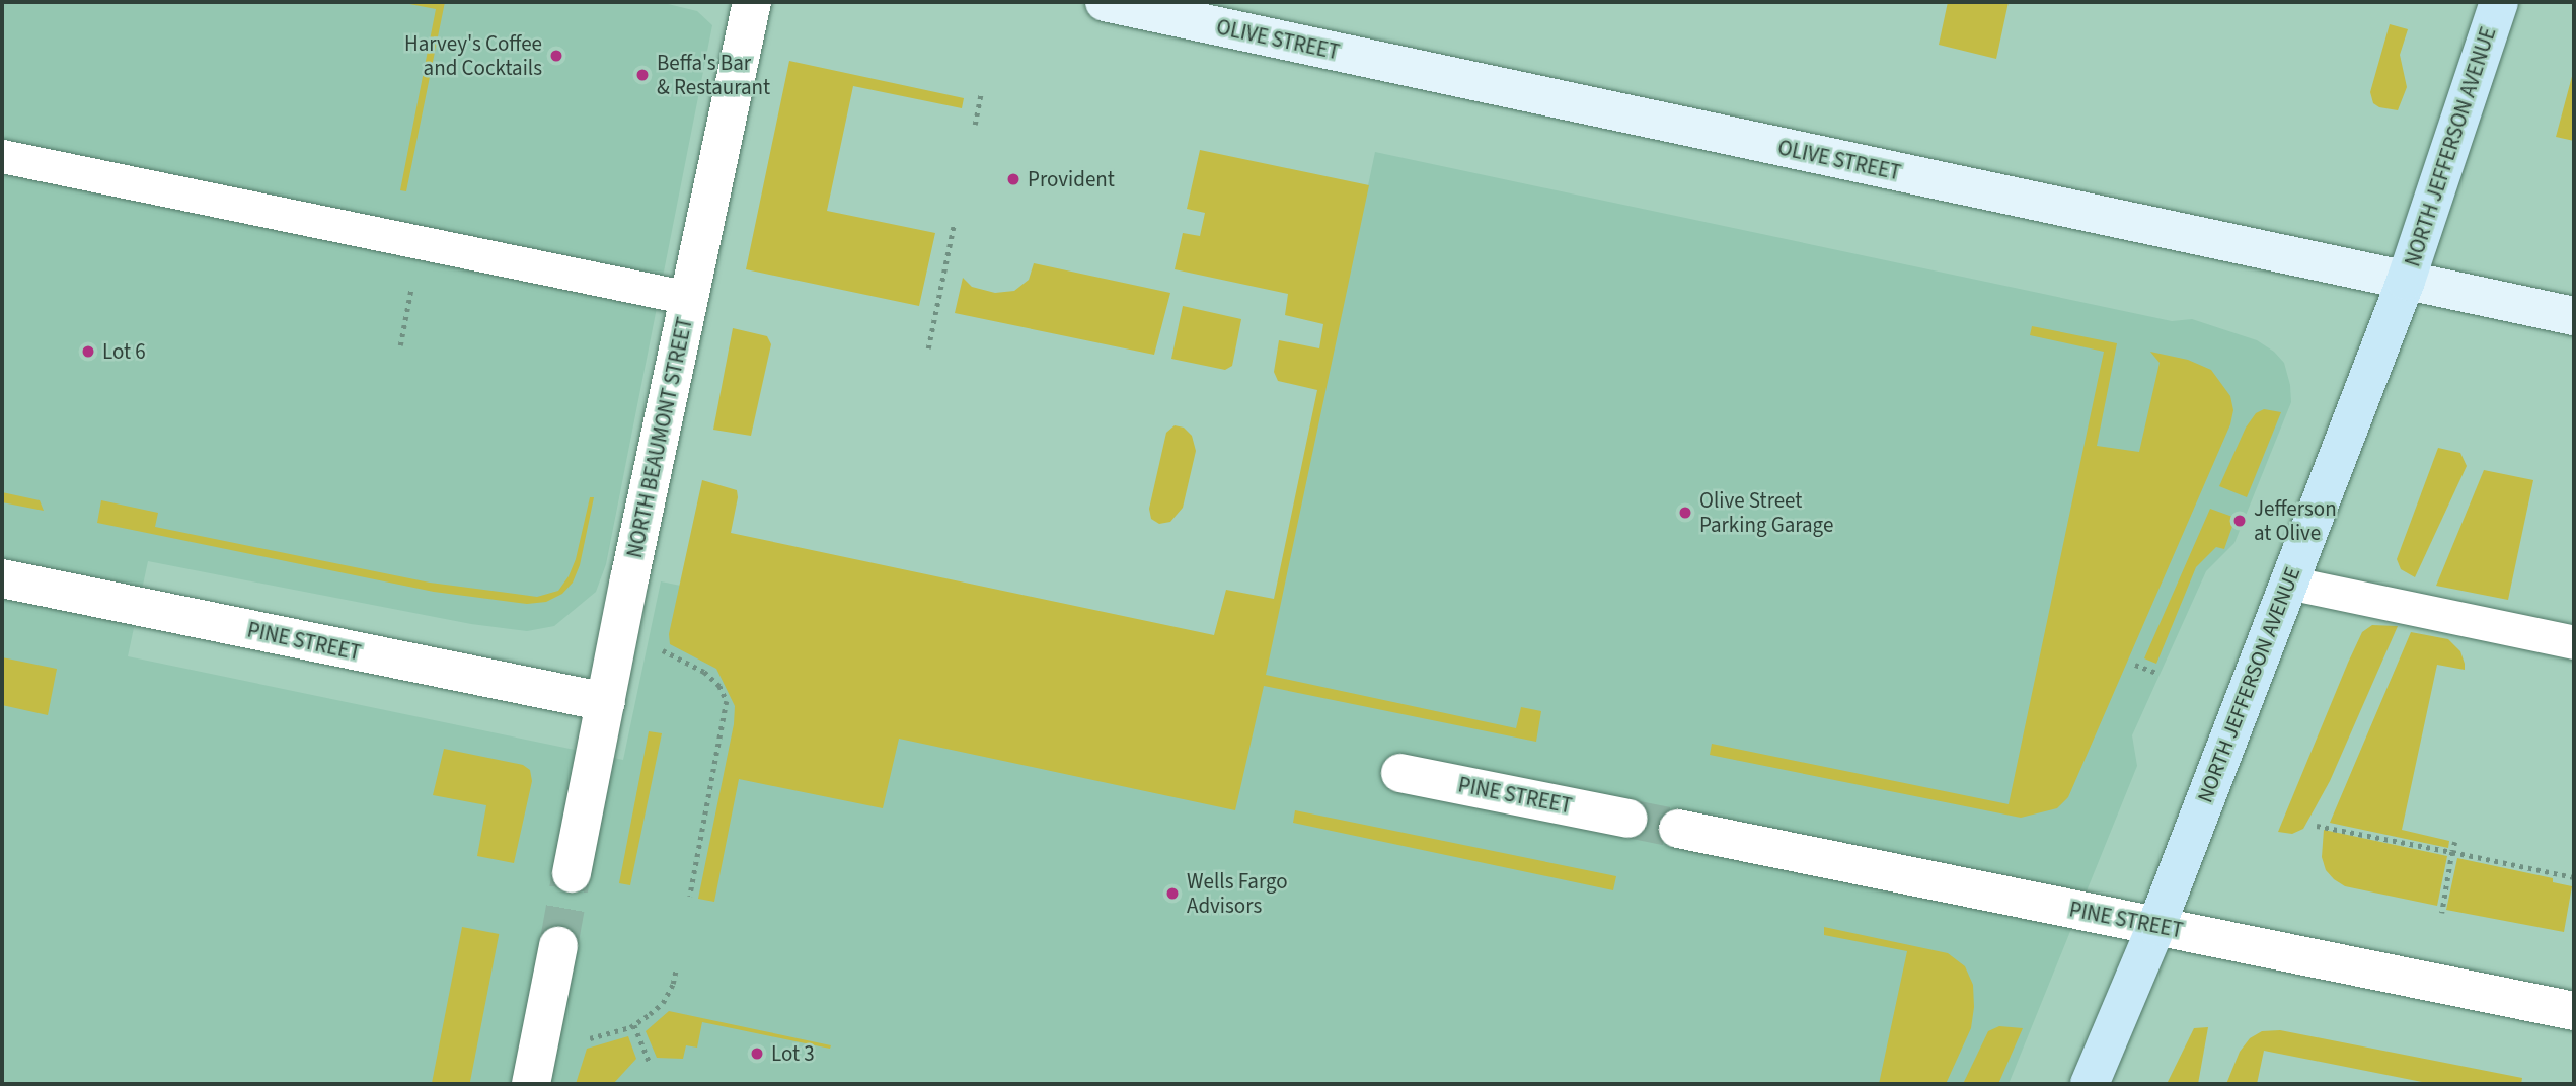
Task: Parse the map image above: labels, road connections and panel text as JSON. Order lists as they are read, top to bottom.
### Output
{
  "streets": {
    "main road": ["OLIVE STREET", "NORTH JEFFERSON AVENUE"],
    "street": ["NORTH BEAUMONT STREET", "PINE STREET"]
  },
  "crossings": [
    ["OLIVE STREET", "NORTH JEFFERSON AVENUE"],
    ["NORTH JEFFERSON AVENUE", "PINE STREET"],
    ["NORTH BEAUMONT STREET", "PINE STREET"]
  ],
  "places": [
    "Harvey's Coffee and Cocktails",
    "Beffa's Bar & Restaurant",
    "Provident",
    "Lot 6",
    "Olive Street Parking Garage",
    "Jefferson at Olive",
    "Wells Fargo Advisors",
    "Lot 3"
  ]
}
